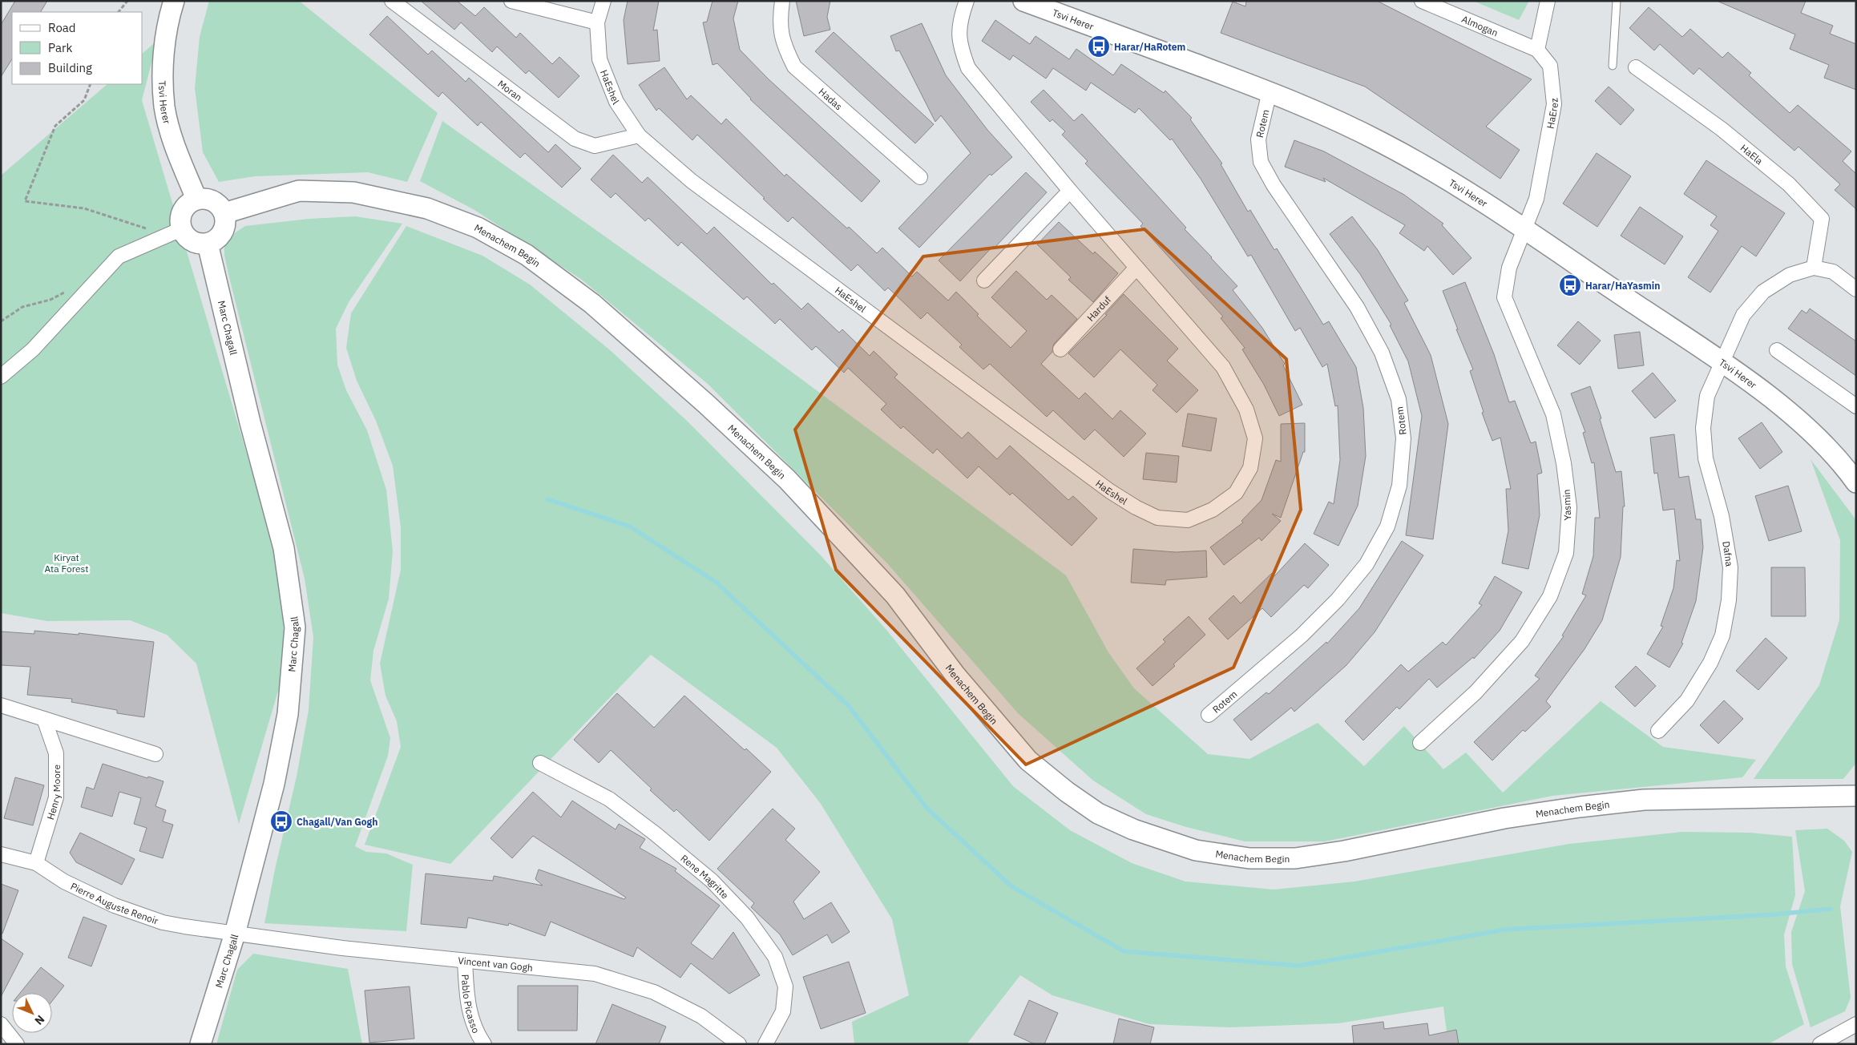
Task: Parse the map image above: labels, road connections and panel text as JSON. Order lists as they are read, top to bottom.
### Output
{
  "streets": {
    "street": [
      "Tsvi Herer",
      "Almogan",
      "HaEshel",
      "Moran",
      "Hadas",
      "HaErez",
      "Rotem",
      "HaEla",
      "Menachem Begin",
      "Harduf",
      "Marc Chagall",
      "Yasmin",
      "Dafna",
      "Henry Moore",
      "Rene Magritte",
      "Pierre Auguste Renoir",
      "Vincent van Gogh",
      "Pablo Picasso"
    ]
  },
  "crossings": [
    ["Tsvi Herer", "HaErez"],
    ["Tsvi Herer", "Rotem"],
    ["Tsvi Herer", "Menachem Begin"],
    ["Tsvi Herer", "Marc Chagall"],
    ["Tsvi Herer", "Yasmin"],
    ["Tsvi Herer", "Dafna"],
    ["Almogan", "HaErez"],
    ["HaEshel", "Moran"],
    ["HaEshel", "Harduf"],
    ["HaErez", "Yasmin"],
    ["Menachem Begin", "Marc Chagall"],
    ["Marc Chagall", "Pierre Auguste Renoir"],
    ["Marc Chagall", "Vincent van Gogh"],
    ["Henry Moore", "Pierre Auguste Renoir"],
    ["Pierre Auguste Renoir", "Vincent van Gogh"],
    ["Vincent van Gogh", "Pablo Picasso"]
  ],
  "parks": ["Kiryat Ata Forest"],
  "places": {
    "bus stop": ["Harar/HaRotem", "Harar/HaYasmin", "Chagall/Van Gogh"]
  },
  "legend": ["Road", "Park", "Building"],
  "north": "bottom right"
}
